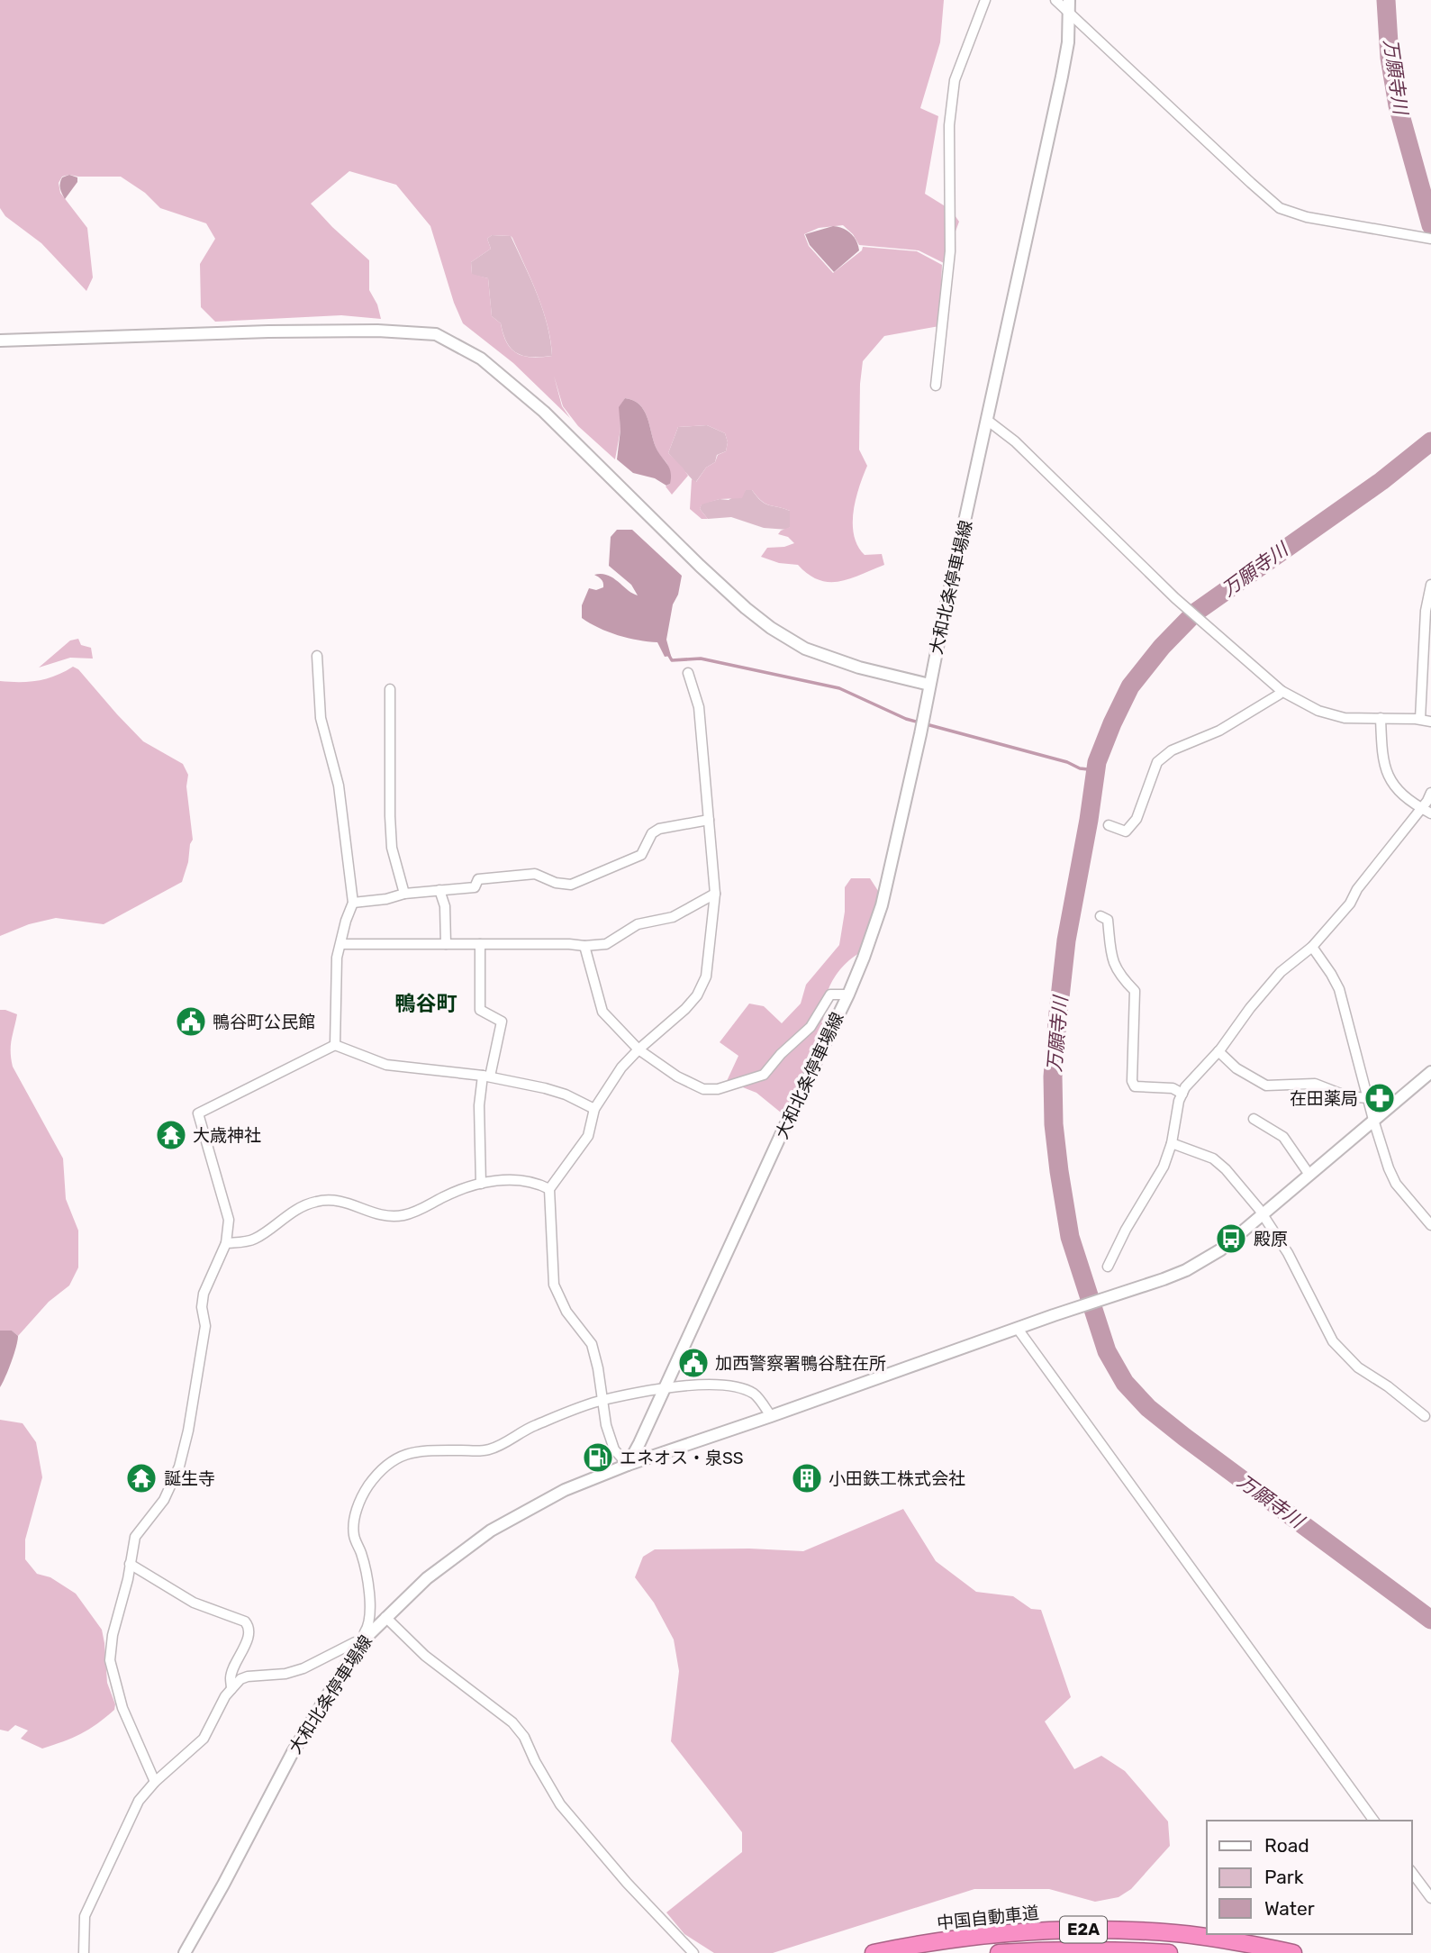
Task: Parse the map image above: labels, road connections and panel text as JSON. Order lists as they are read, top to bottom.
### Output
{
  "streets": {
    "highway": ["中国自動車道", "E2A"],
    "main road": ["大和北条停車場線"]
  },
  "districts": ["鴨谷町"],
  "water": ["万願寺川"],
  "places": {
    "public building": ["鴨谷町公民館", "加西警察署鴨谷駐在所"],
    "pharmacy": ["在田薬局"],
    "temple": ["大歳神社", "誕生寺"],
    "bus stop": ["殿原"],
    "fuel station": ["エネオス・泉SS"],
    "building": ["小田鉄工株式会社"]
  },
  "legend": ["Road", "Park", "Water"]
}
